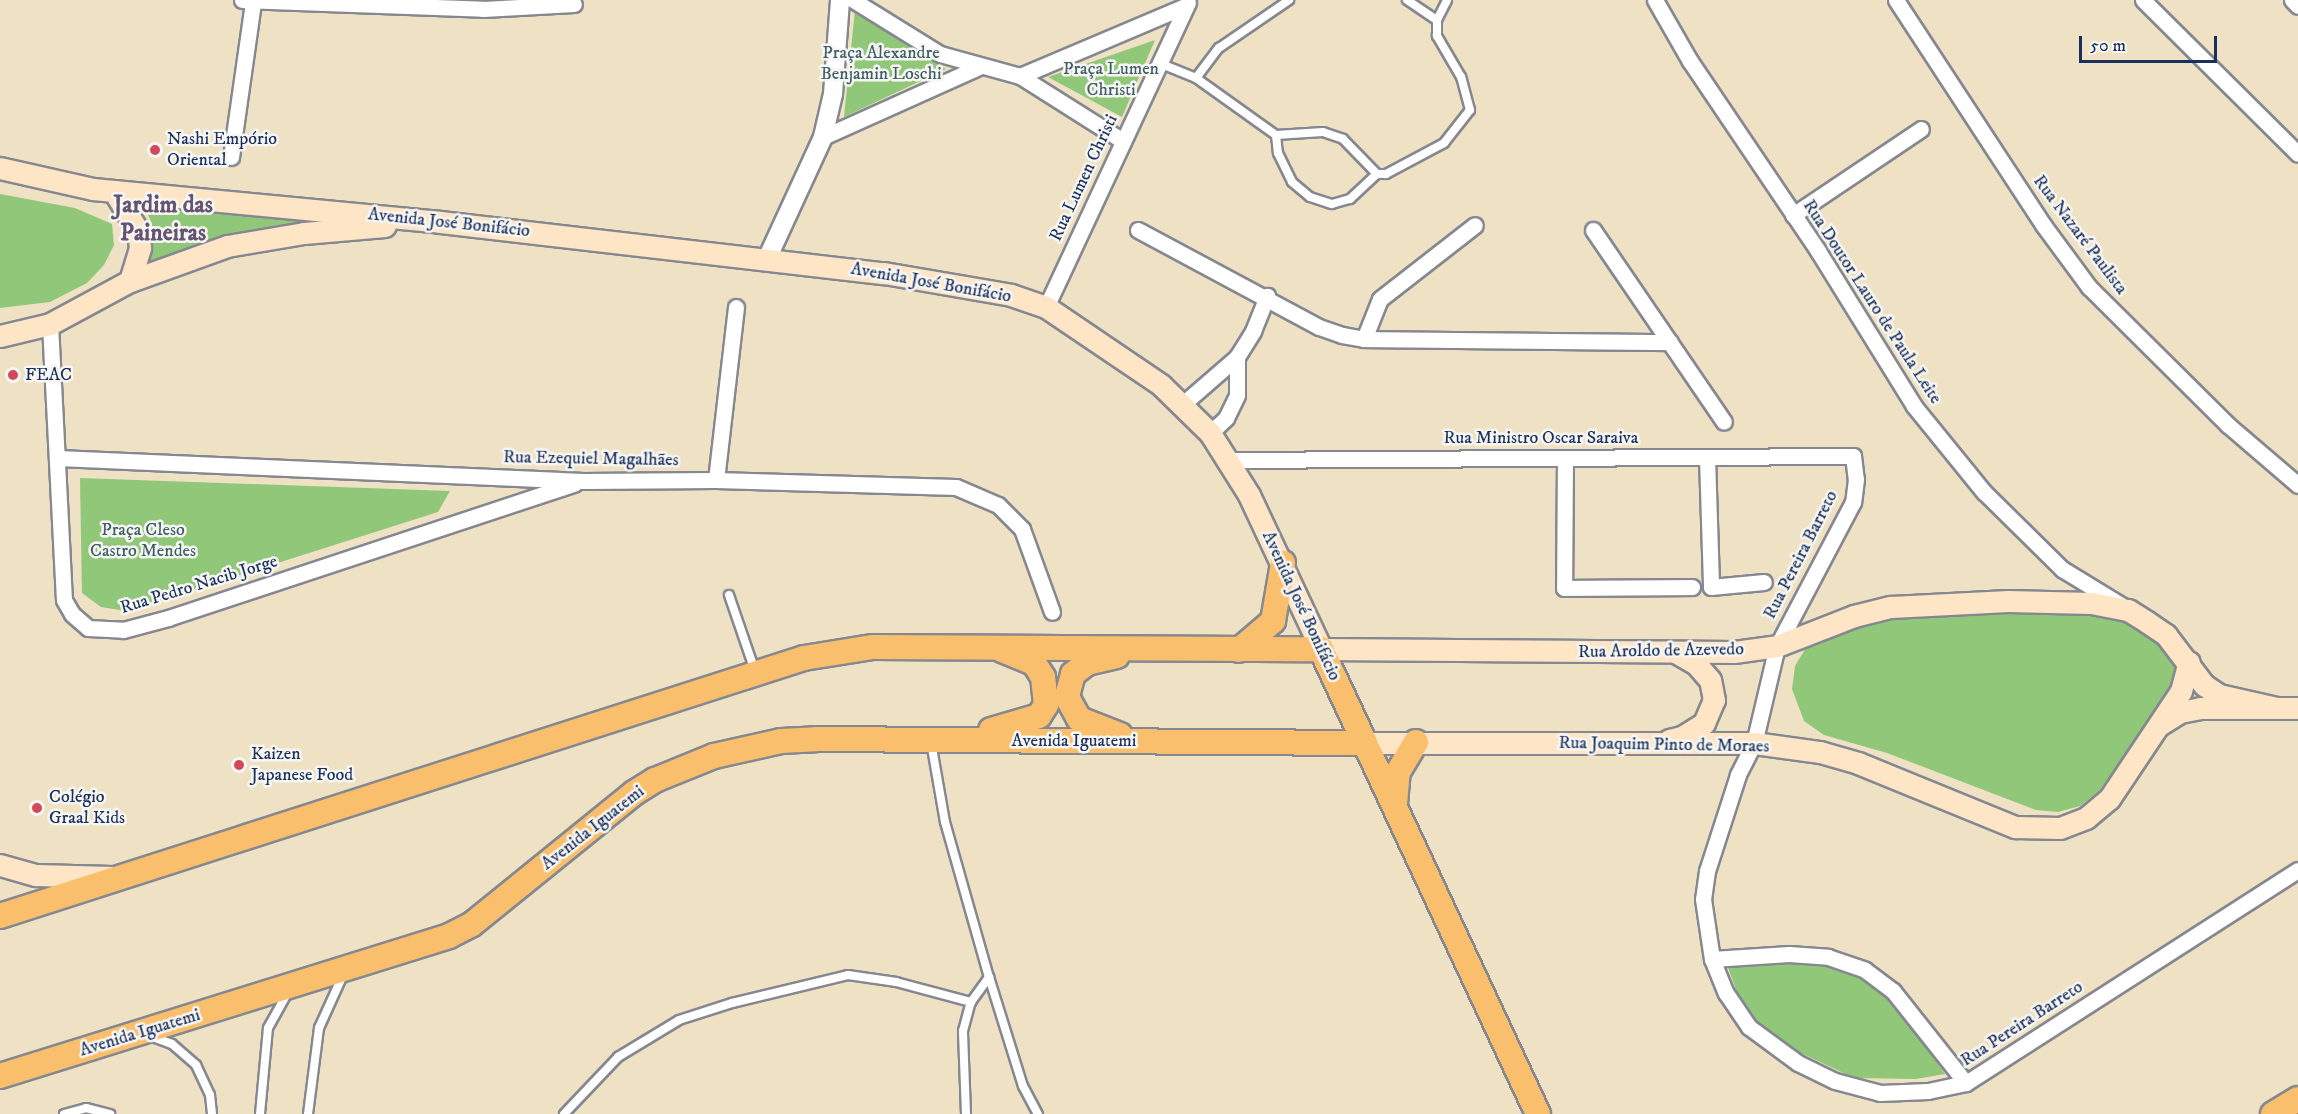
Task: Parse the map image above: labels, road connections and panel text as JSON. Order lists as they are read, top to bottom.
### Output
{
  "streets": {
    "main road": [
      "Avenida José Bonifácio",
      "Rua Aroldo de Azevedo",
      "Avenida Iguatemi",
      "Rua Joaquim Pinto de Moraes"
    ],
    "street": [
      "Rua Lumen Christi",
      "Rua Nazaré Paulista",
      "Rua Doutor Lauro de Paula Leite",
      "Rua Ministro Oscar Saraiva",
      "Rua Ezequiel Magalhães",
      "Rua Pereira Barreto",
      "Rua Pedro Nacib Jorge"
    ]
  },
  "crossings": [
    ["Rua Lumen Christi", "Avenida José Bonifácio"],
    ["Avenida José Bonifácio", "Rua Ministro Oscar Saraiva"],
    ["Avenida José Bonifácio", "Rua Aroldo de Azevedo"],
    ["Avenida José Bonifácio", "Avenida Iguatemi"],
    ["Avenida José Bonifácio", "Rua Joaquim Pinto de Moraes"],
    ["Rua Doutor Lauro de Paula Leite", "Rua Aroldo de Azevedo"],
    ["Rua Ministro Oscar Saraiva", "Rua Pereira Barreto"],
    ["Rua Ezequiel Magalhães", "Rua Pedro Nacib Jorge"],
    ["Rua Pereira Barreto", "Rua Aroldo de Azevedo"],
    ["Rua Pereira Barreto", "Rua Joaquim Pinto de Moraes"],
    ["Rua Aroldo de Azevedo", "Rua Joaquim Pinto de Moraes"],
    ["Avenida Iguatemi", "Rua Joaquim Pinto de Moraes"]
  ],
  "districts": ["Jardim das Paineiras"],
  "parks": ["Praça Alexandre Benjamin Loschi", "Praça Lumen Christi", "Praça Cleso Castro Mendes"],
  "places": [
    "Nashi Empório Oriental",
    "FEAC",
    "Kaizen Japanese Food",
    "Colégio Graal Kids"
  ],
  "scale_bar": "50 m"
}
